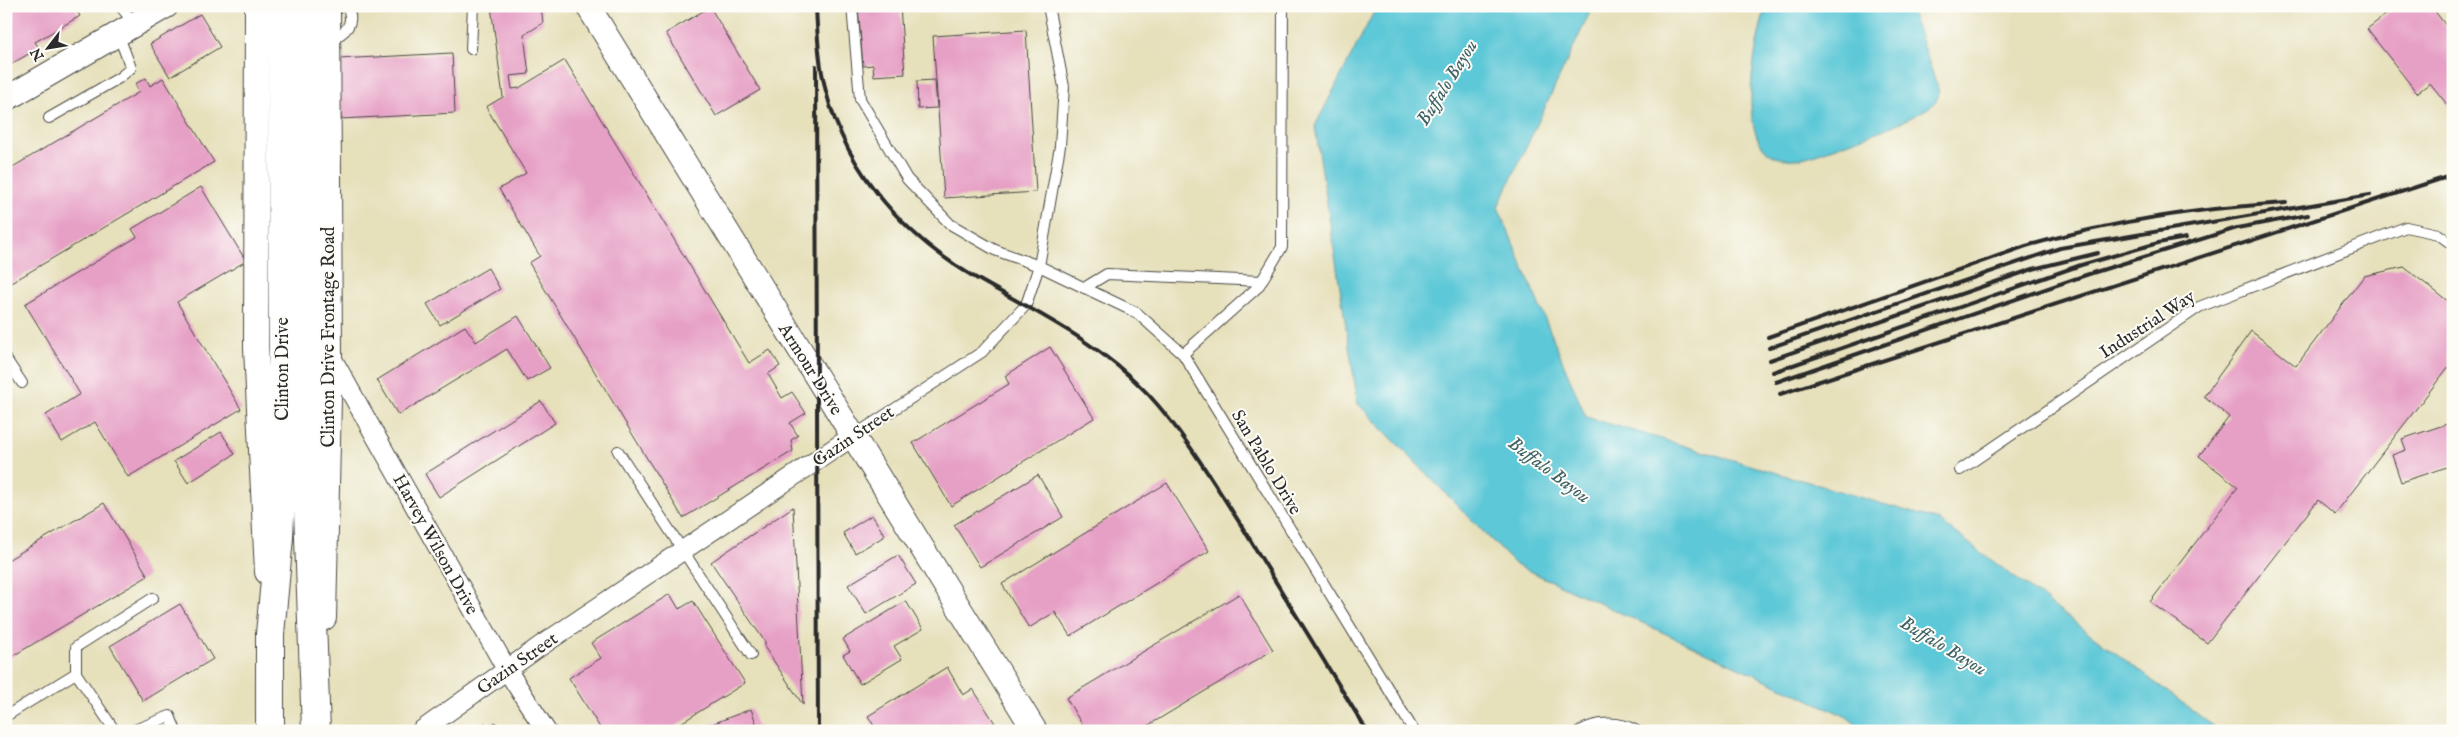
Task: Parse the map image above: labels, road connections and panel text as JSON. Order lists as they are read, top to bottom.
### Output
{
  "streets": {
    "main road": ["Clinton Drive"],
    "street": [
      "Clinton Drive Frontage Road",
      "Armour Drive",
      "Gazin Street",
      "Harvey Wilson Drive"
    ],
    "lane": ["Industrial Way", "San Pablo Drive"]
  },
  "crossings": [
    ["Clinton Drive Frontage Road", "Clinton Drive"],
    ["Clinton Drive Frontage Road", "Harvey Wilson Drive"],
    ["Armour Drive", "Gazin Street"],
    ["Gazin Street", "San Pablo Drive"],
    ["Gazin Street", "Harvey Wilson Drive"]
  ],
  "water": ["Buffalo Bayou"],
  "north": "bottom left"
}
